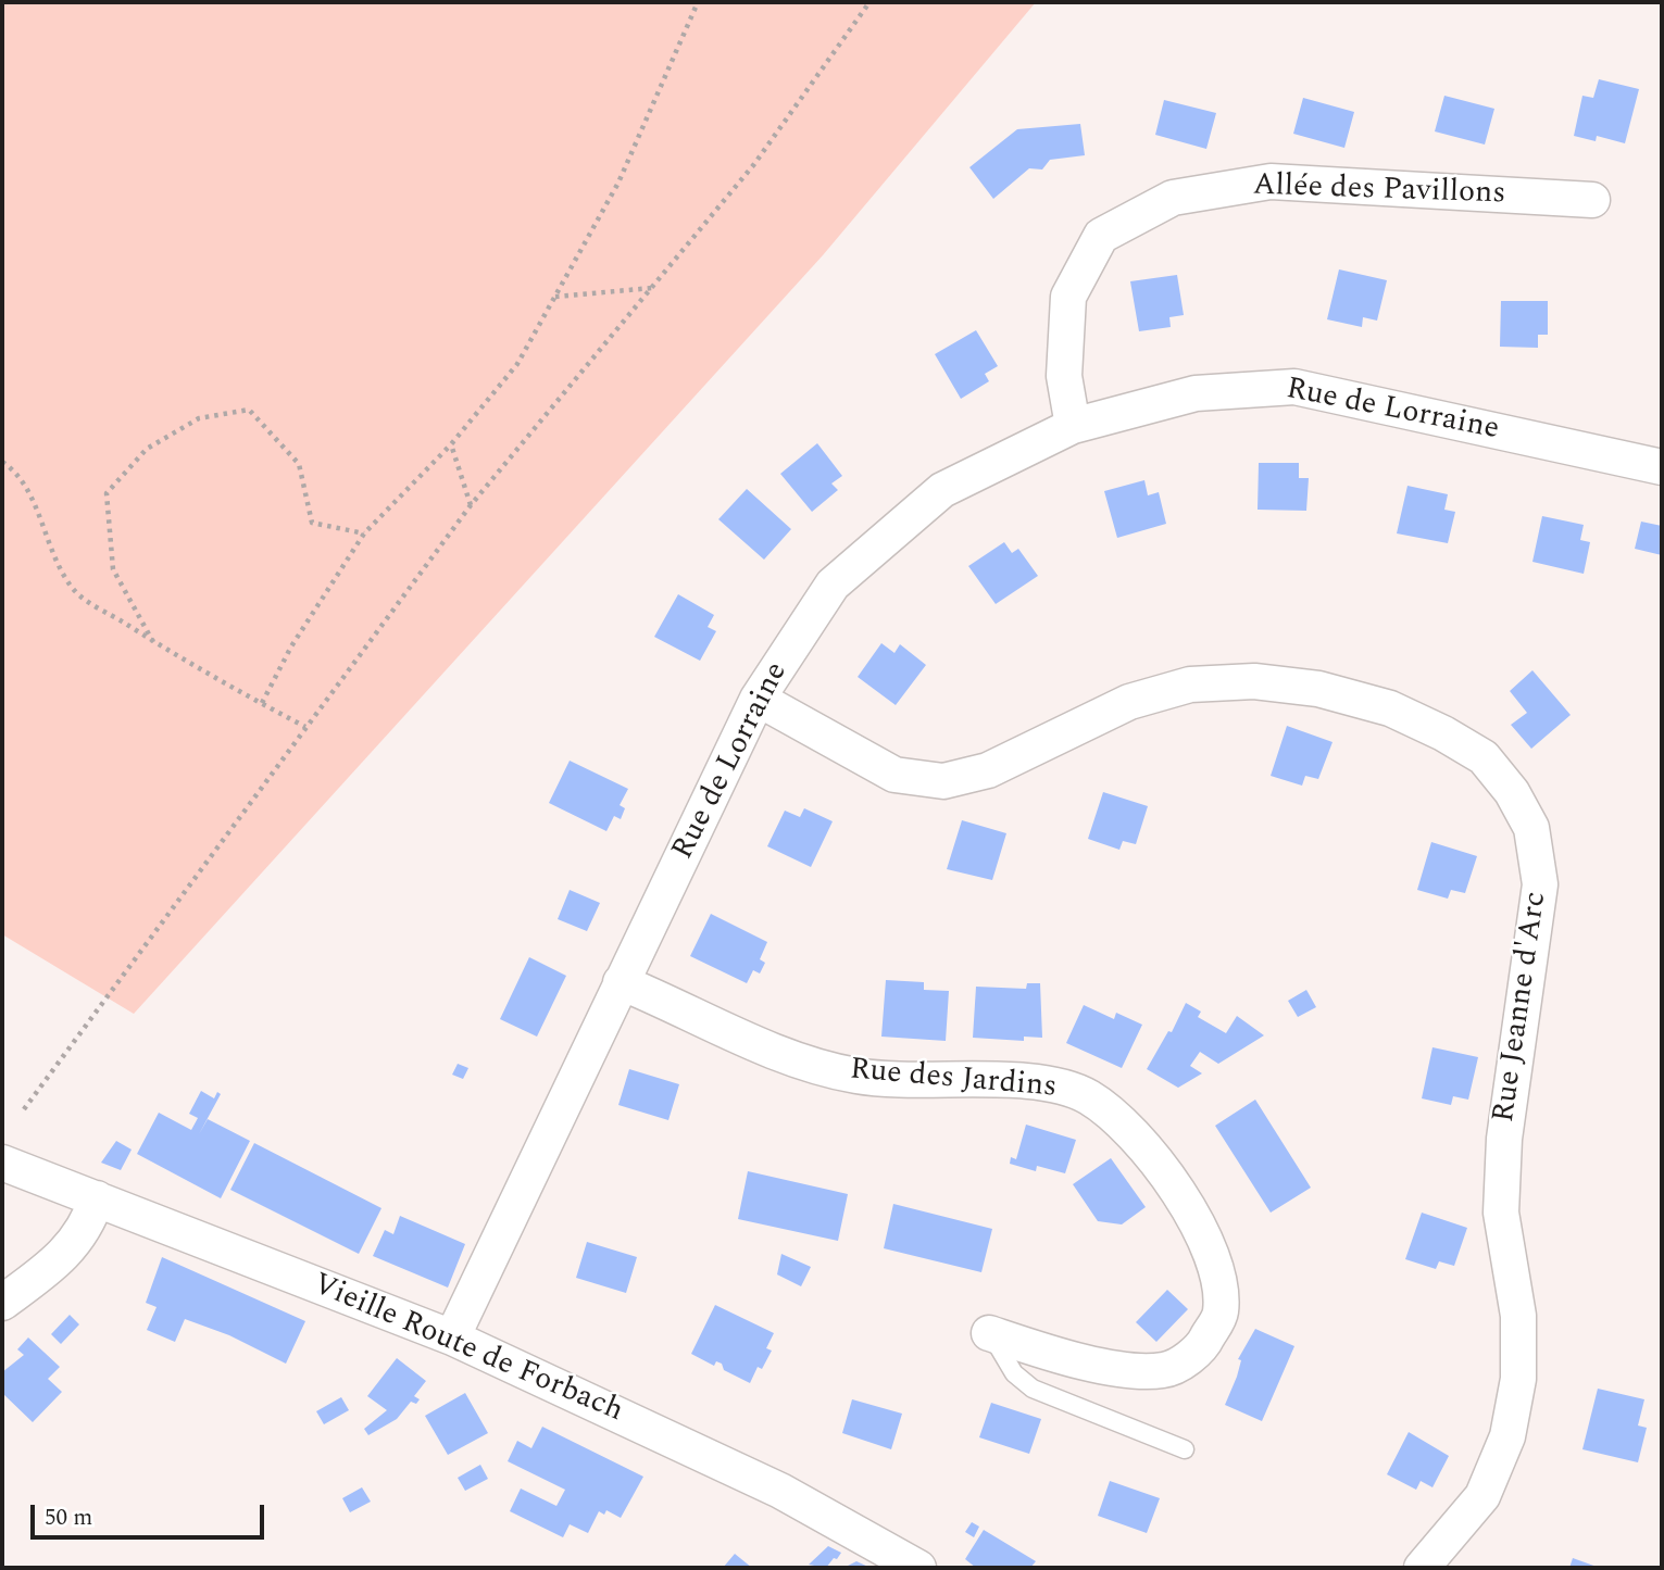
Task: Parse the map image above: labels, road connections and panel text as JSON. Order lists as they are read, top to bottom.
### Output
{
  "streets": {
    "street": [
      "Allée des Pavillons",
      "Rue de Lorraine",
      "Rue Jeanne d'Arc",
      "Rue des Jardins",
      "Vieille Route de Forbach"
    ]
  },
  "crossings": [
    ["Allée des Pavillons", "Rue de Lorraine"],
    ["Rue de Lorraine", "Rue Jeanne d'Arc"],
    ["Rue de Lorraine", "Rue des Jardins"],
    ["Rue de Lorraine", "Vieille Route de Forbach"]
  ],
  "scale_bar": "50 m"
}
